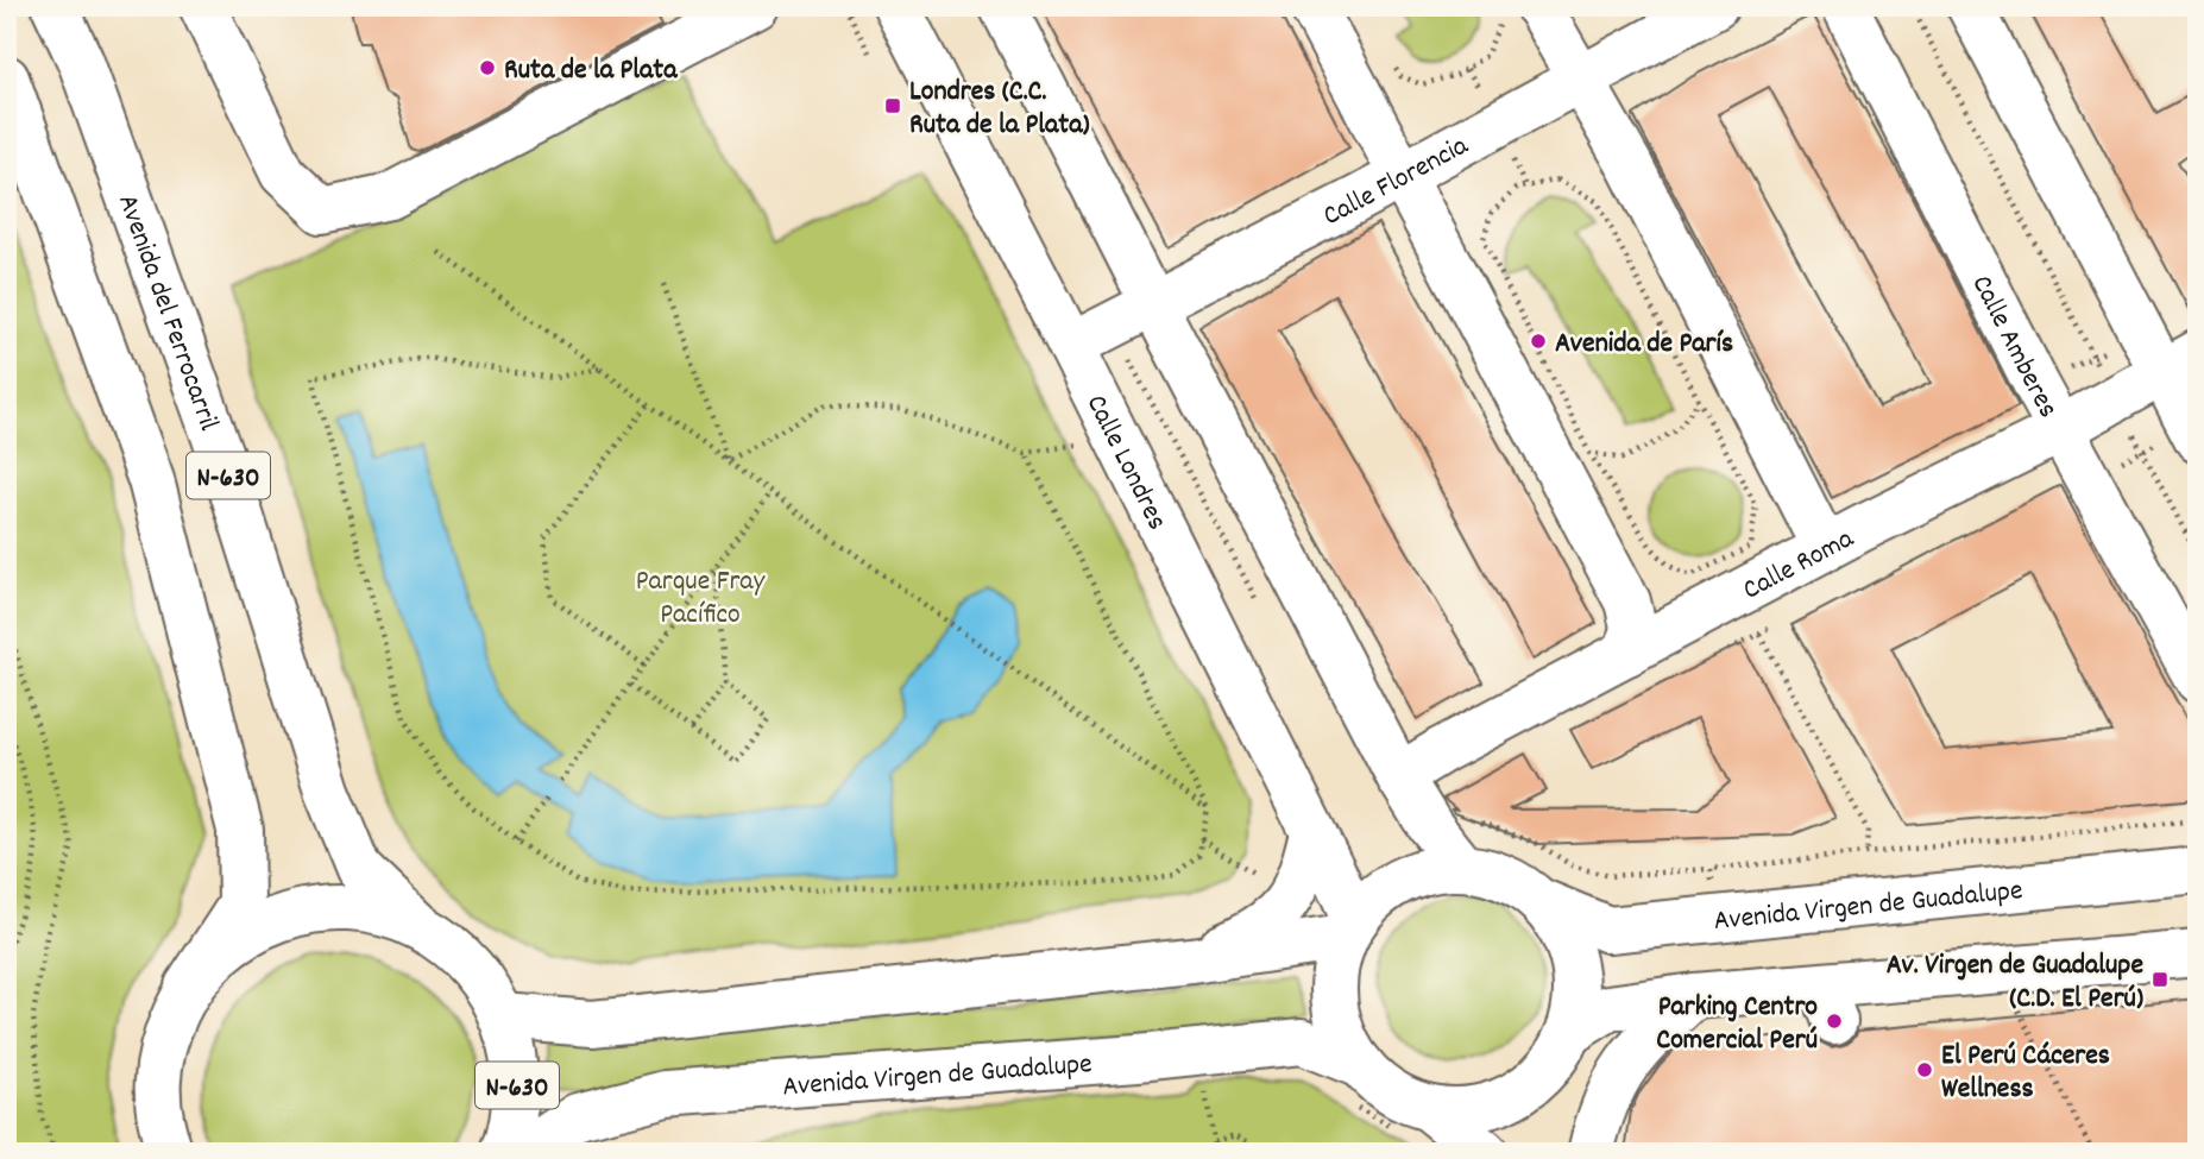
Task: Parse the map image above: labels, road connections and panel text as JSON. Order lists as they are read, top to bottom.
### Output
{
  "streets": {
    "main road": [
      "Calle Florencia",
      "Avenida del Ferrocarril",
      "Calle Amberes",
      "Calle Londres",
      "N-630",
      "Calle Roma",
      "Avenida Virgen de Guadalupe"
    ]
  },
  "crossings": [
    ["Calle Florencia", "Calle Londres"],
    ["Avenida del Ferrocarril", "N-630"],
    ["Calle Amberes", "Calle Roma"],
    ["Calle Londres", "Avenida Virgen de Guadalupe"]
  ],
  "parks": ["Parque Fray Pacífico"],
  "places": {
    "other": [
      "Ruta de la Plata",
      "Avenida de París",
      "Parking Centro Comercial Perú",
      "El Perú Cáceres Wellness"
    ],
    "transit": ["Londres (C.C. Ruta de la Plata)", "Av. Virgen de Guadalupe (C.D. El Perú)"]
  }
}
